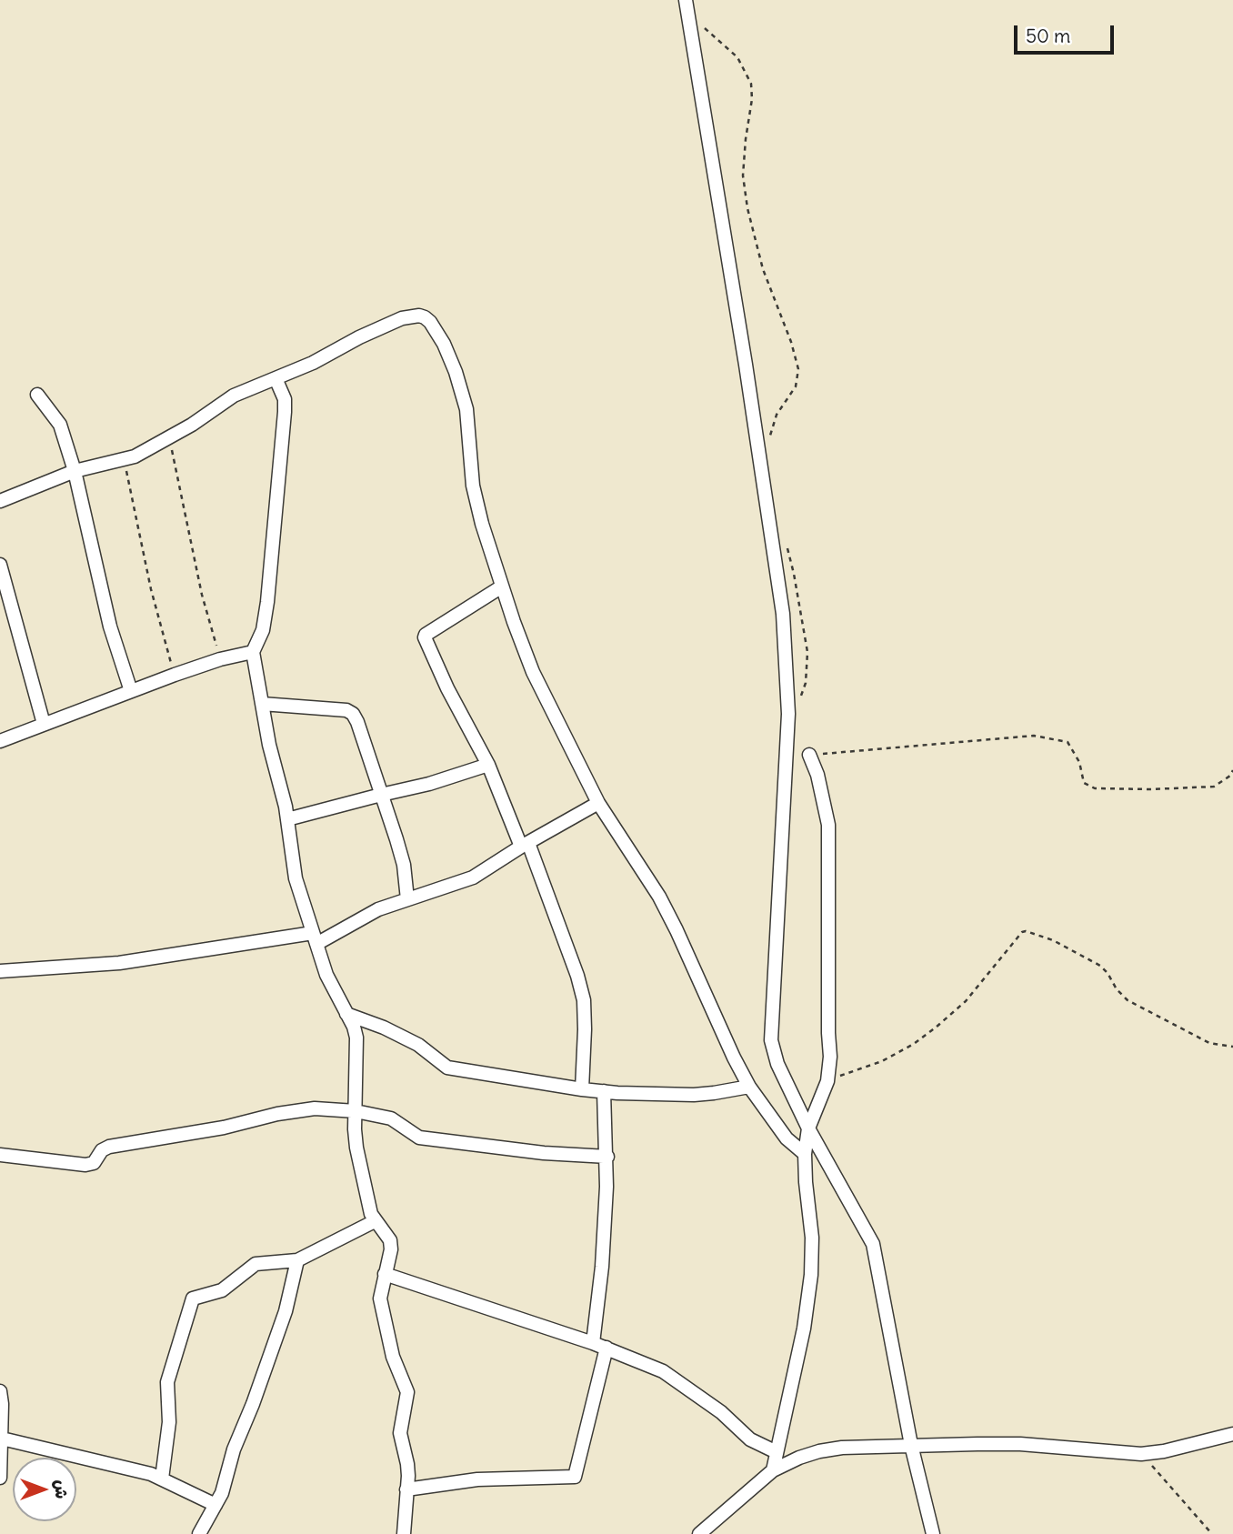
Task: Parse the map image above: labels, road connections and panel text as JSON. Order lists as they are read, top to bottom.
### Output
{
  "scale_bar": "50 m",
  "north": "right"
}
